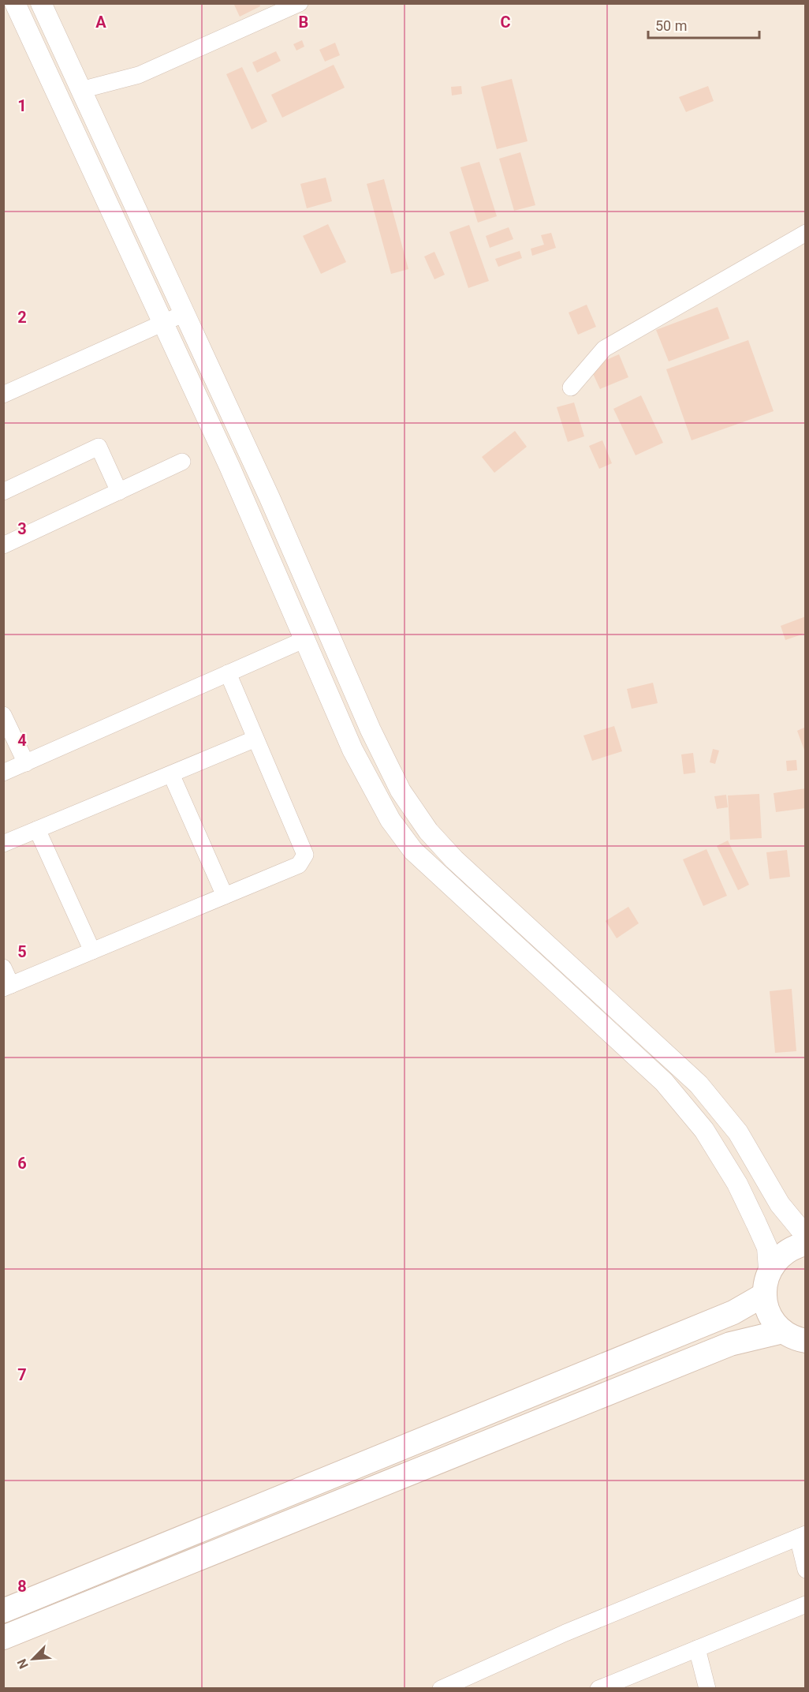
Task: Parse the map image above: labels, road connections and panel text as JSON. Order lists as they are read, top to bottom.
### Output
{
  "scale_bar": "50 m",
  "north": "bottom left",
  "grid": {
    "columns": ["A", "B", "C"],
    "rows": [
      "1",
      "2",
      "3",
      "4",
      "5",
      "6",
      "7",
      "8"
    ]
  }
}
